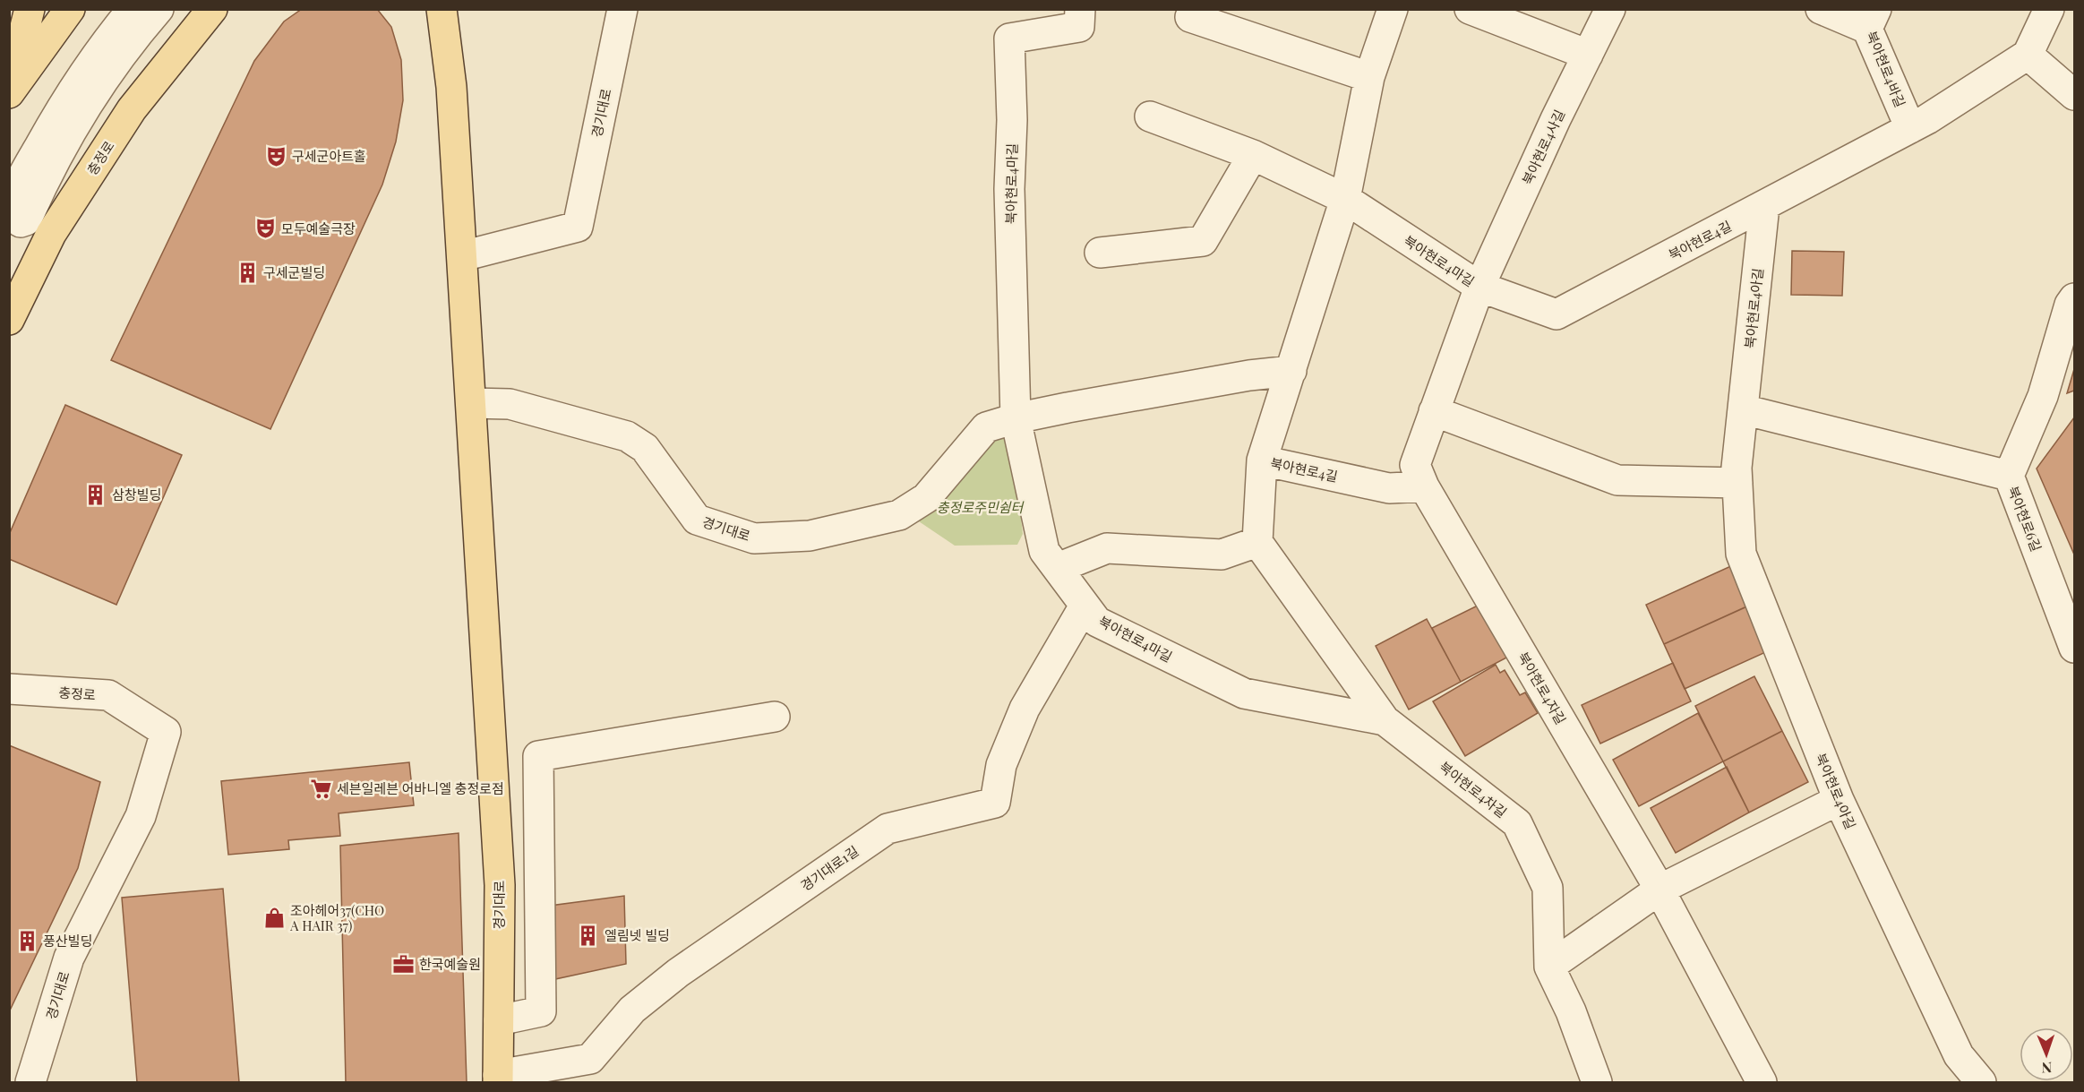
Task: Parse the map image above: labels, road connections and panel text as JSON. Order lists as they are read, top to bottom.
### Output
{
  "streets": {
    "main road": ["경기대로", "충정로"],
    "street": [
      "북아현로4바길",
      "북아현로4사길",
      "북아현로4마길",
      "북아현로4길",
      "북아현로4아길",
      "북아현로6길",
      "북아현로4자길",
      "북아현로4차길",
      "경기대로1길"
    ]
  },
  "crossings": [
    ["북아현로4바길", "북아현로4길"],
    ["경기대로", "충정로"],
    ["경기대로", "북아현로4마길"],
    ["경기대로", "경기대로1길"],
    ["북아현로4사길", "북아현로4마길"],
    ["북아현로4사길", "북아현로4길"],
    ["북아현로4마길", "북아현로4길"],
    ["북아현로4마길", "북아현로4차길"],
    ["북아현로4마길", "경기대로1길"],
    ["북아현로4길", "북아현로4아길"],
    ["북아현로4길", "북아현로4자길"],
    ["북아현로4길", "북아현로4차길"]
  ],
  "parks": ["충정로주민쉼터"],
  "places": {
    "theatre": ["구세군아트홀", "모두예술극장"],
    "building": [
      "구세군빌딩",
      "삼창빌딩",
      "엘림넷 빌딩",
      "풍산빌딩"
    ],
    "supermarket": ["세븐일레븐 어바니엘 충정로점"],
    "shop": ["조아헤어37(CHO A HAIR 37)"],
    "office": ["한국예술원"]
  },
  "north": "bottom"
}
